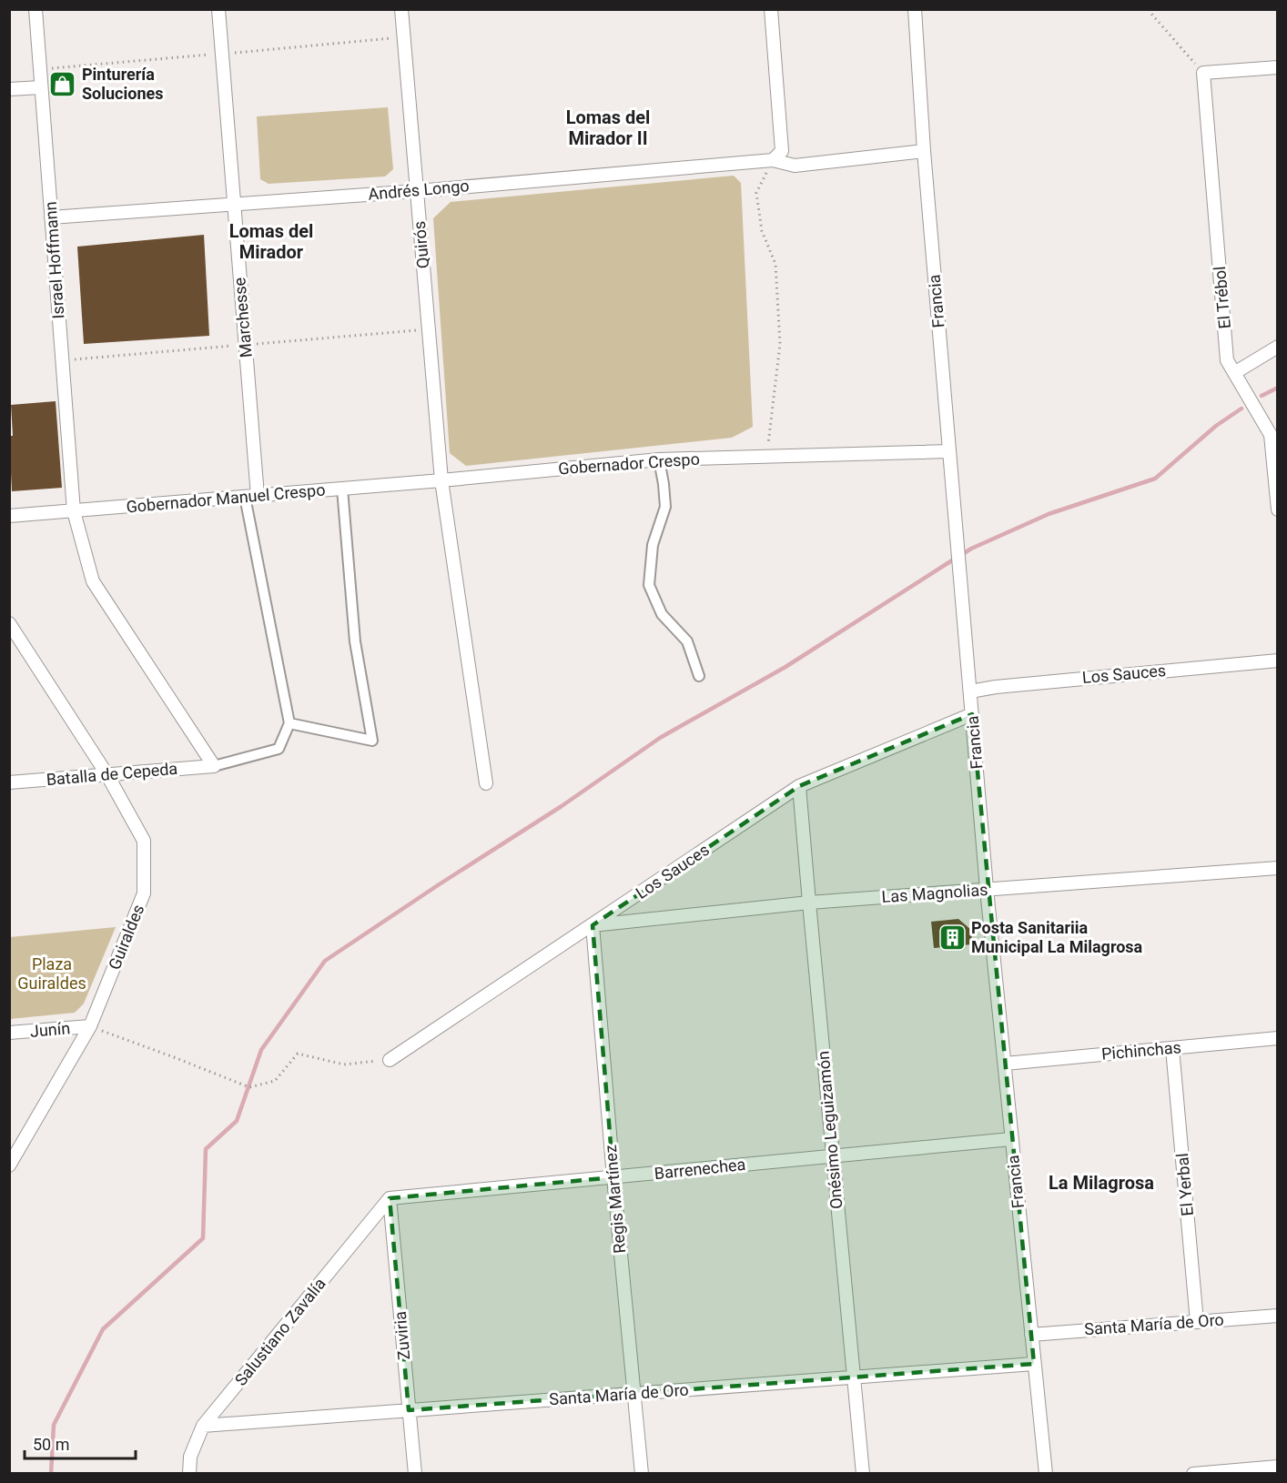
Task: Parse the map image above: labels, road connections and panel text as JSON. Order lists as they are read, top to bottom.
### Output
{
  "streets": {
    "street": [
      "Andrés Longo",
      "Quirós",
      "Israel Hoffmann",
      "El Trébol",
      "Francia",
      "Marchesse",
      "Gobernador Crespo",
      "Gobernador Manuel Crespo",
      "Los Sauces",
      "Batalla de Cepeda",
      "Las Magnolias",
      "Guiraldes",
      "Junín",
      "Pichinchas",
      "Onésimo Leguizamón",
      "Barrenechea",
      "El Yerbal",
      "Regis Martínez",
      "Santa María de Oro",
      "Salustiano Zavalía",
      "Zuviria"
    ]
  },
  "crossings": [
    ["Andrés Longo", "Quirós"],
    ["Andrés Longo", "Israel Hoffmann"],
    ["Andrés Longo", "Francia"],
    ["Andrés Longo", "Marchesse"],
    ["Quirós", "Gobernador Crespo"],
    ["Quirós", "Gobernador Manuel Crespo"],
    ["Israel Hoffmann", "Gobernador Manuel Crespo"],
    ["Israel Hoffmann", "Batalla de Cepeda"],
    ["Francia", "Gobernador Crespo"],
    ["Francia", "Los Sauces"],
    ["Francia", "Las Magnolias"],
    ["Francia", "Pichinchas"],
    ["Francia", "Barrenechea"],
    ["Francia", "Santa María de Oro"],
    ["Marchesse", "Gobernador Manuel Crespo"],
    ["Gobernador Crespo", "Gobernador Manuel Crespo"],
    ["Los Sauces", "Las Magnolias"],
    ["Los Sauces", "Onésimo Leguizamón"],
    ["Los Sauces", "Regis Martínez"],
    ["Batalla de Cepeda", "Guiraldes"],
    ["Las Magnolias", "Onésimo Leguizamón"],
    ["Las Magnolias", "Regis Martínez"],
    ["Guiraldes", "Junín"],
    ["Pichinchas", "El Yerbal"],
    ["Onésimo Leguizamón", "Barrenechea"],
    ["Onésimo Leguizamón", "Santa María de Oro"],
    ["Barrenechea", "Regis Martínez"],
    ["Barrenechea", "Salustiano Zavalía"],
    ["Barrenechea", "Zuviria"],
    ["El Yerbal", "Santa María de Oro"],
    ["Regis Martínez", "Santa María de Oro"],
    ["Santa María de Oro", "Salustiano Zavalía"],
    ["Santa María de Oro", "Zuviria"],
    ["Salustiano Zavalía", "Zuviria"]
  ],
  "districts": ["Lomas del Mirador II", "Lomas del Mirador", "La Milagrosa"],
  "parks": ["Plaza Guiraldes"],
  "places": {
    "shop": ["Pinturería Soluciones"],
    "building": ["Posta Sanitariia Municipal La Milagrosa"]
  },
  "scale_bar": "50 m"
}
